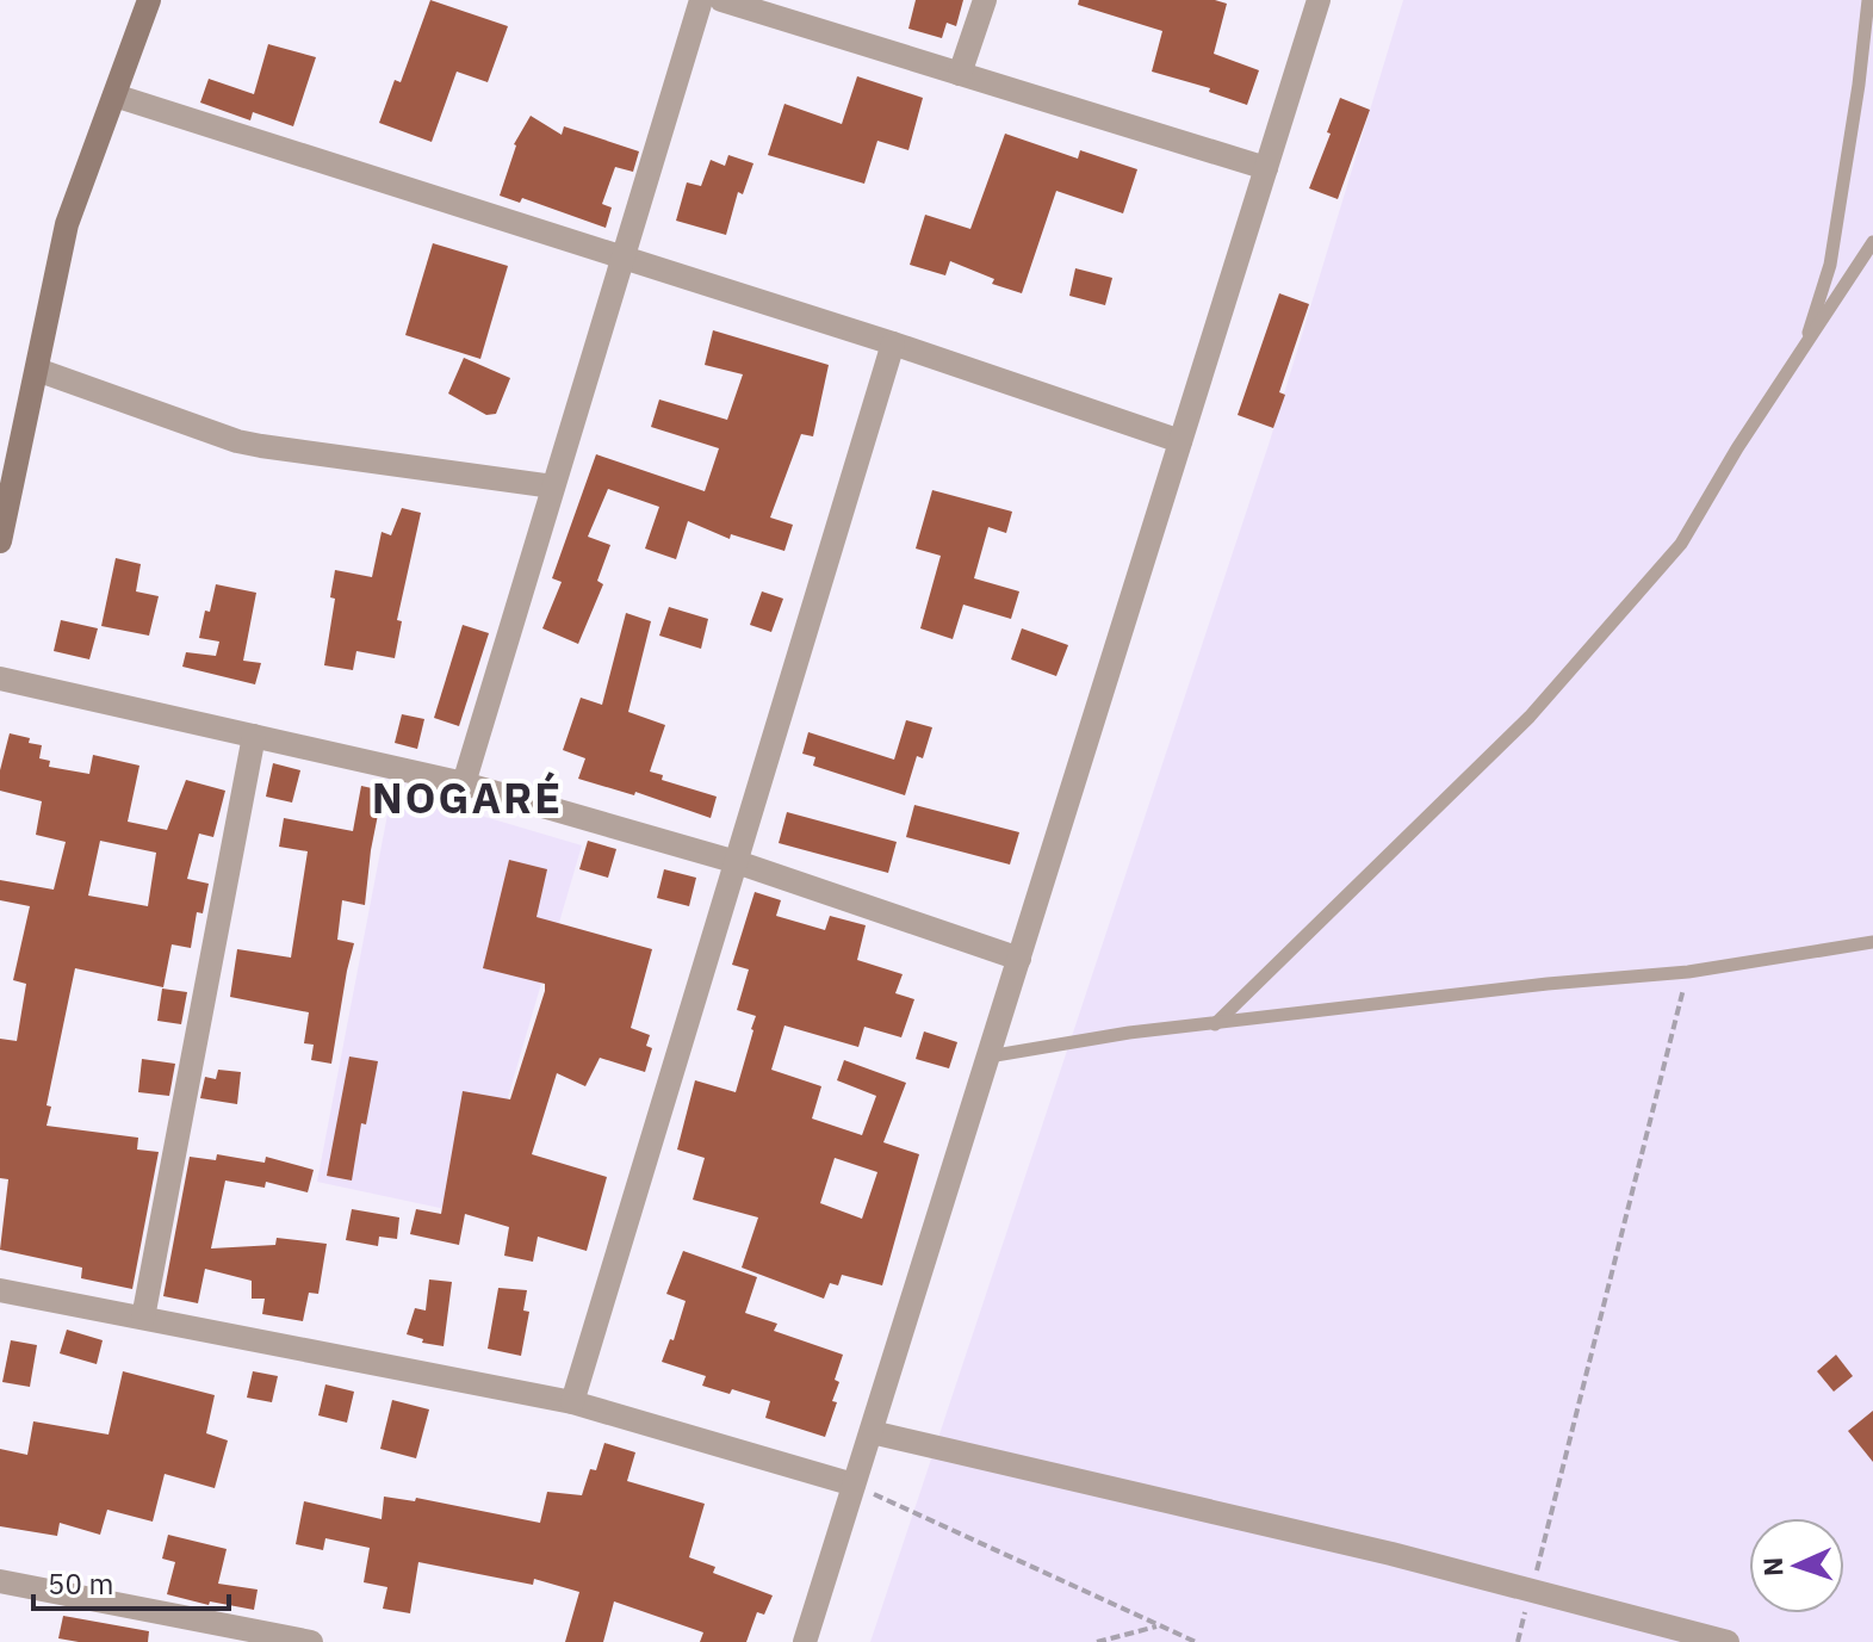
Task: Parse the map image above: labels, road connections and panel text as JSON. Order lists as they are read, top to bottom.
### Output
{
  "districts": ["NOGARÉ"],
  "scale_bar": "50 m",
  "north": "left"
}
